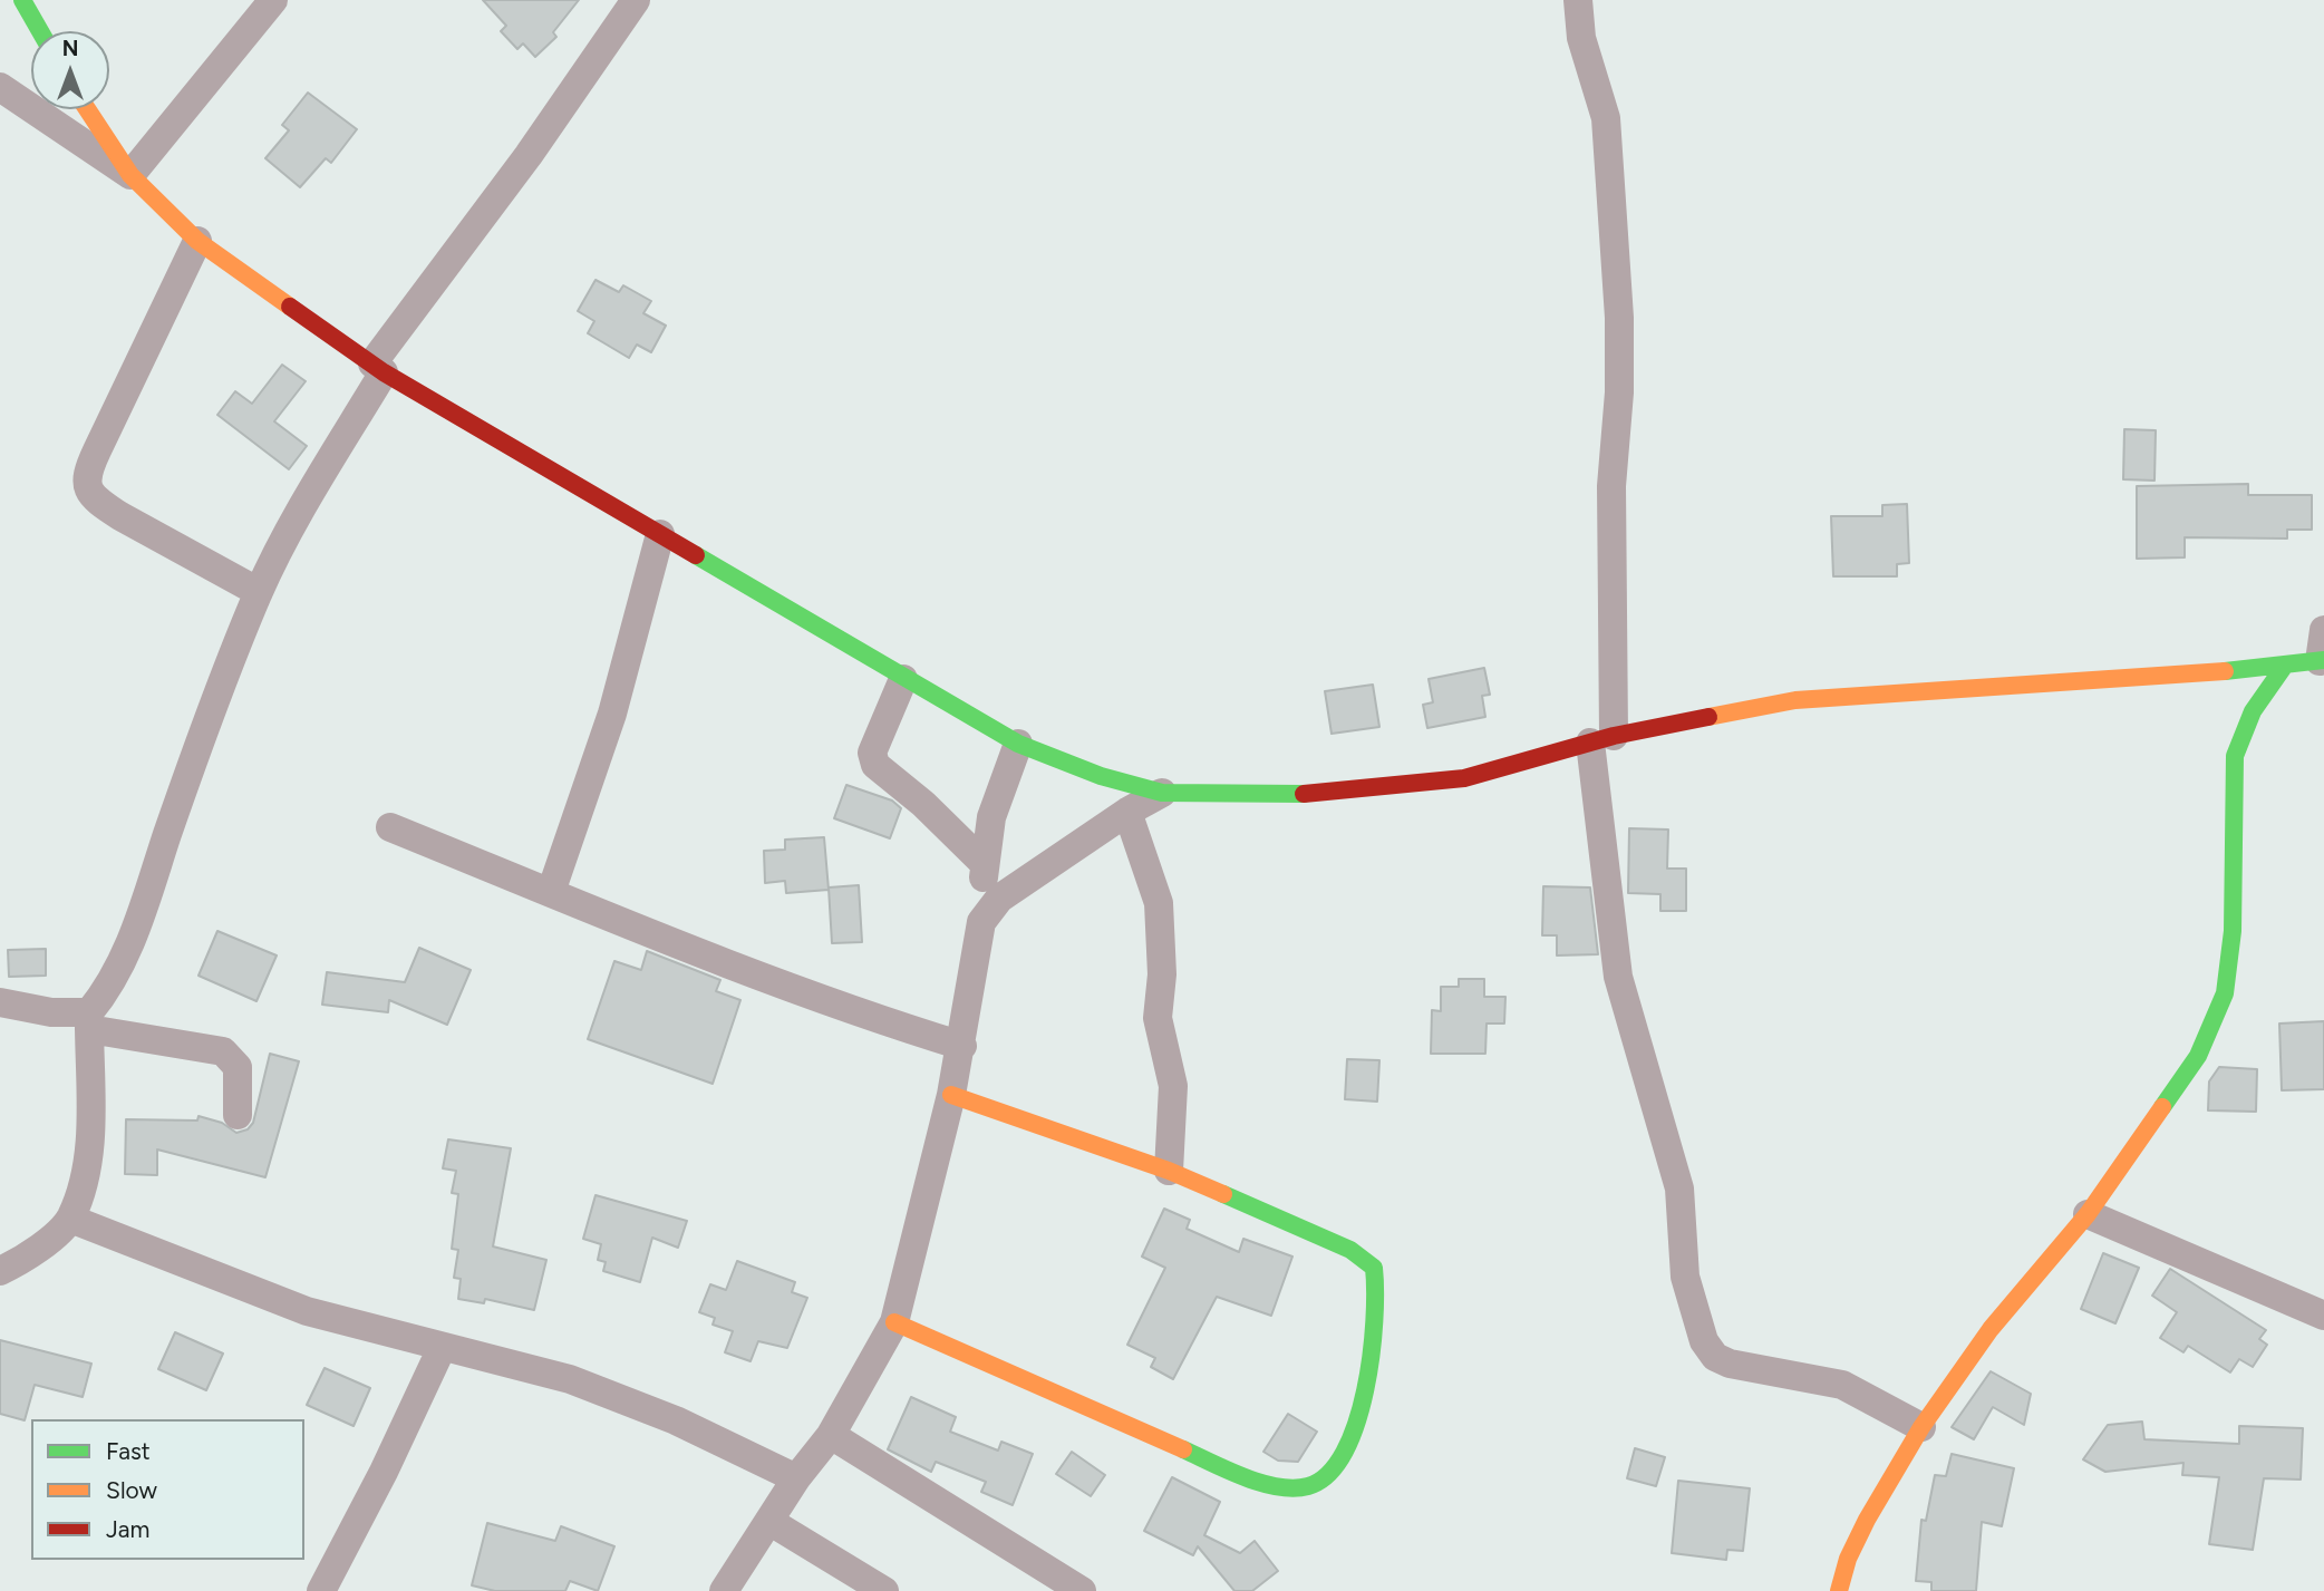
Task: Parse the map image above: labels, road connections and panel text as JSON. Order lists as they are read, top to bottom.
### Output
{
  "legend": ["Fast", "Slow", "Jam"],
  "north": "top"
}
